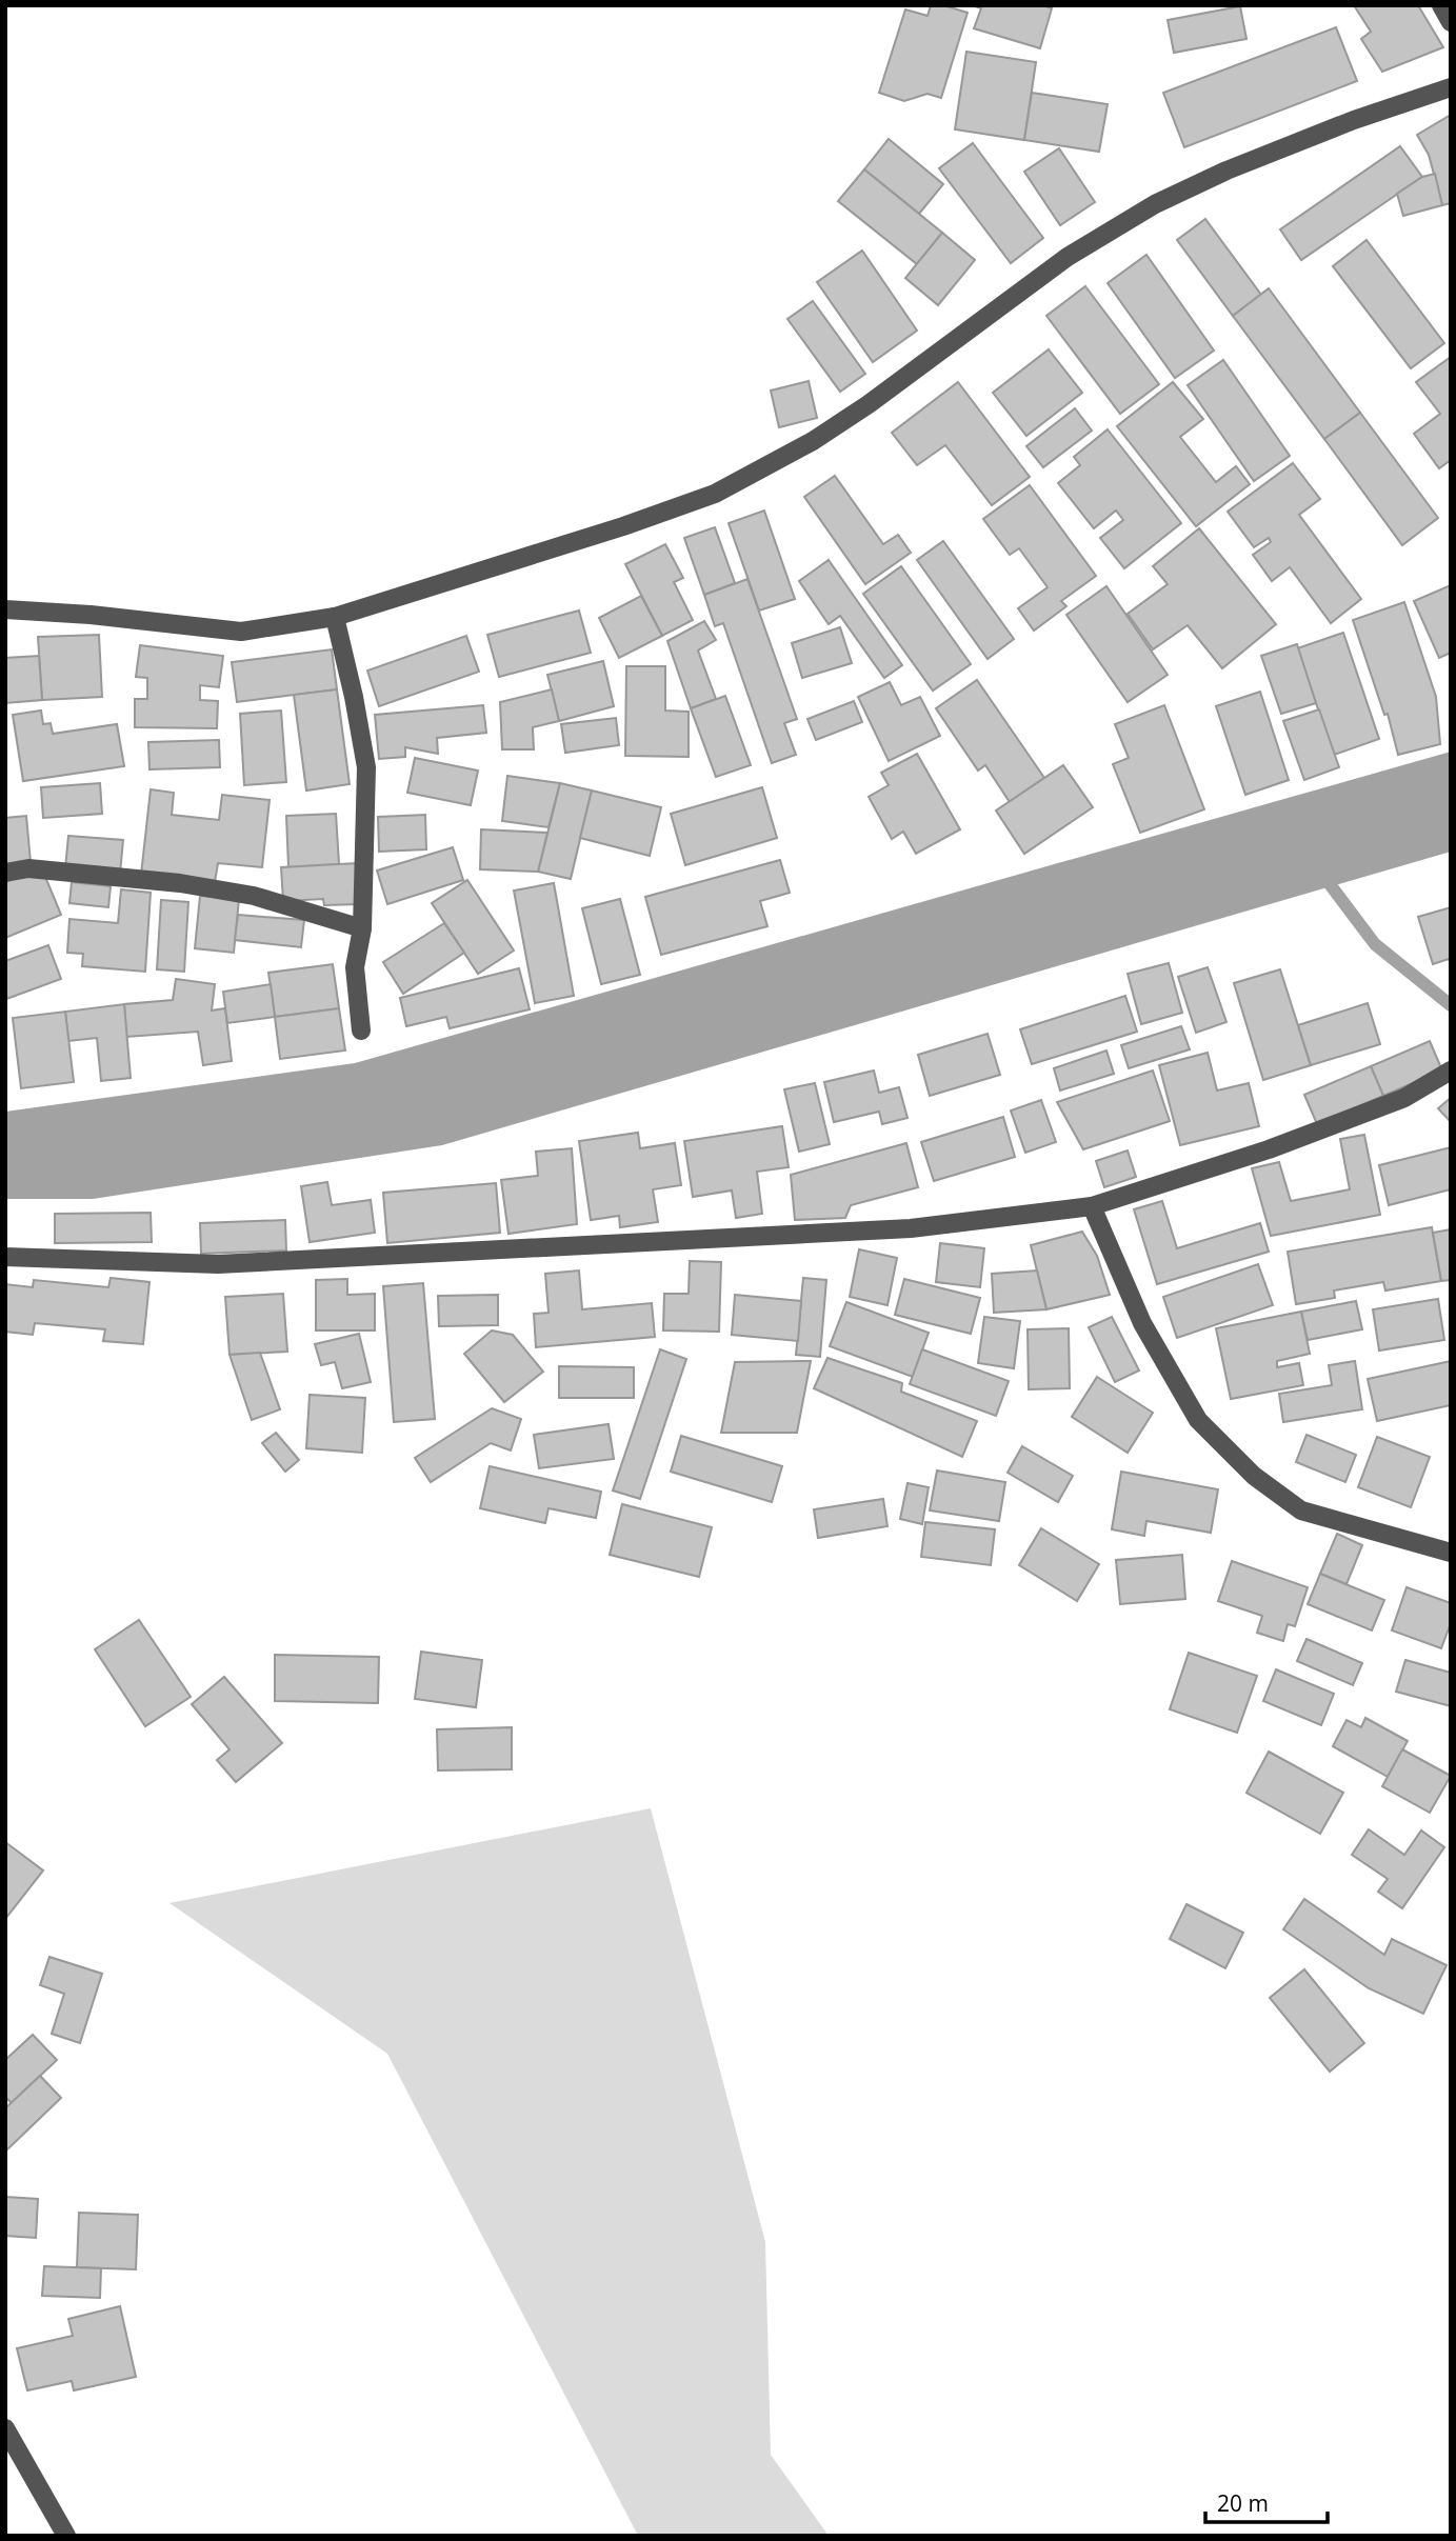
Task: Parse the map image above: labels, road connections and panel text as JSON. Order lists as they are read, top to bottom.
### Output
{
  "scale_bar": "20 m"
}
